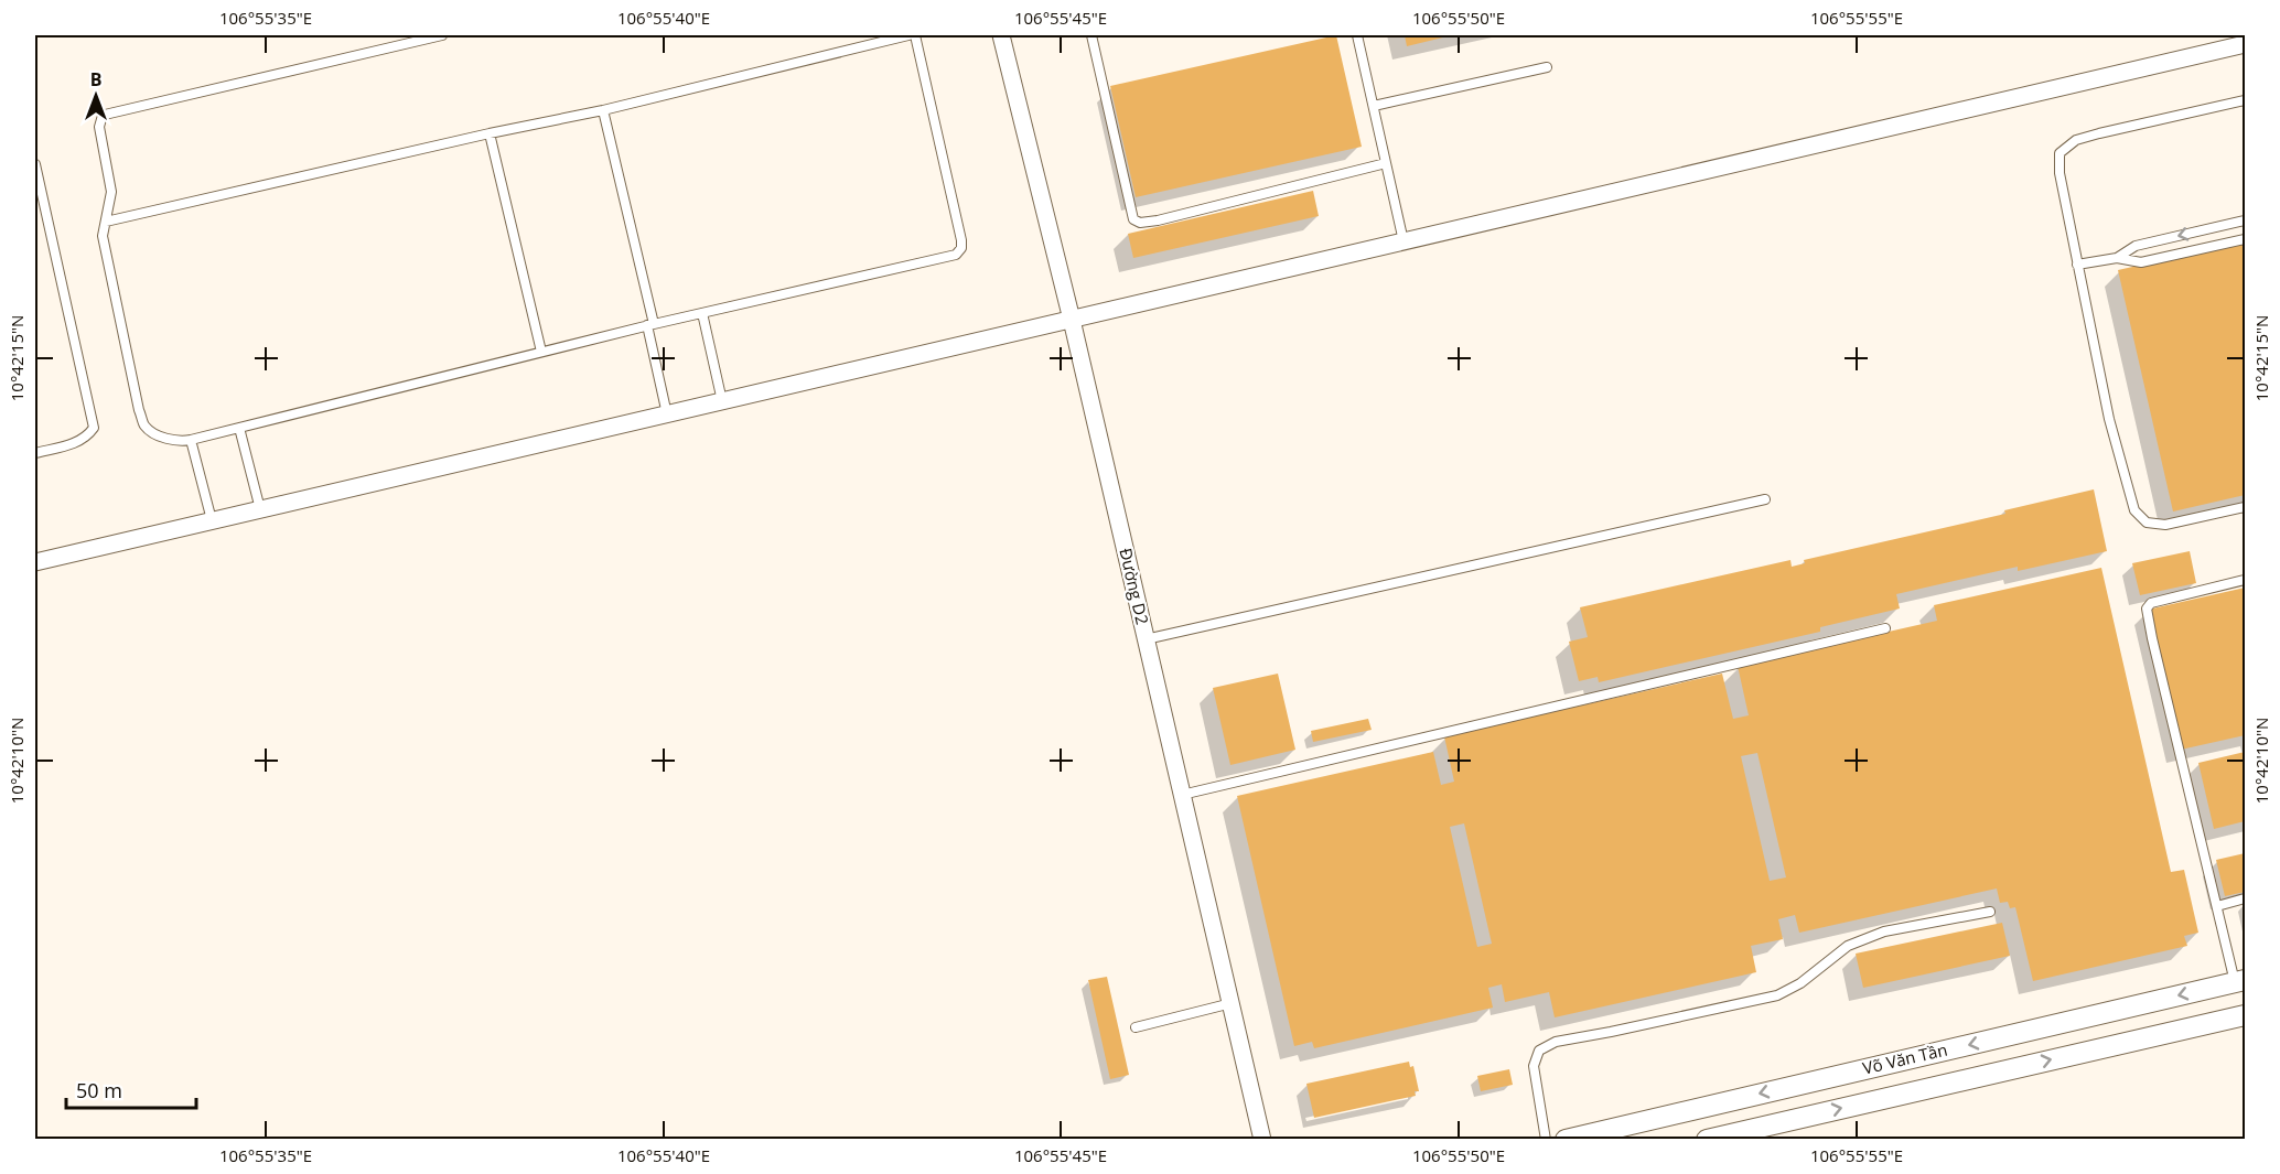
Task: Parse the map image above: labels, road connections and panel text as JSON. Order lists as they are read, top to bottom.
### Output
{
  "streets": {
    "street": ["Đường D2", "Võ Văn Tần"]
  },
  "scale_bar": "50 m",
  "north": "top",
  "coordinates": [
    "106°55'35\"E",
    "106°55'40\"E",
    "106°55'45\"E",
    "106°55'50\"E",
    "106°55'55\"E",
    "10°42'15\"N",
    "10°42'10\"N"
  ]
}
